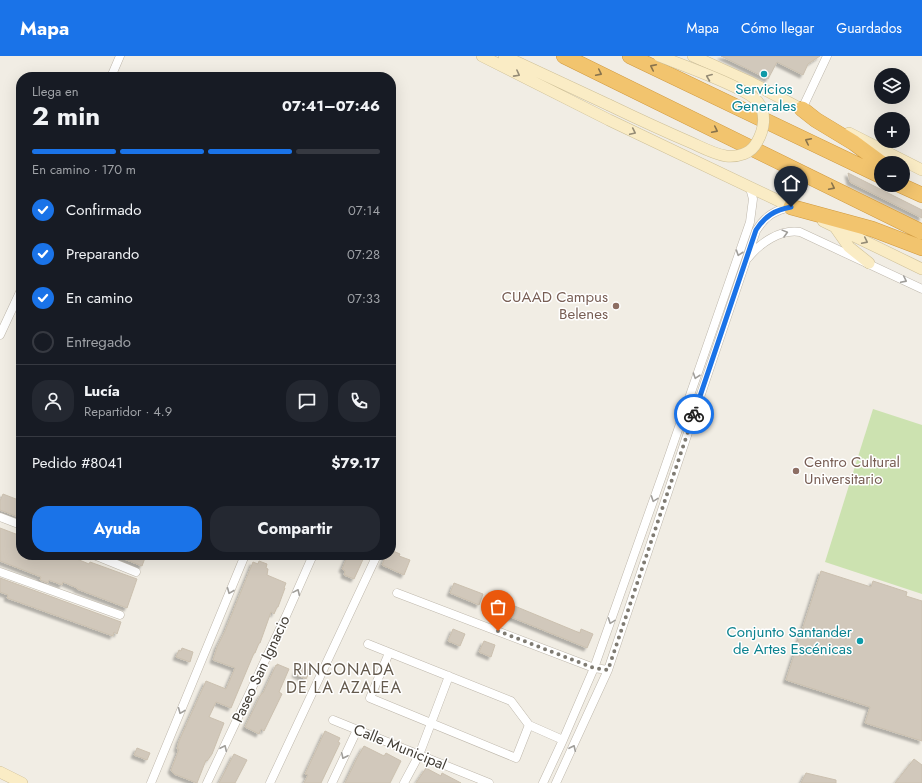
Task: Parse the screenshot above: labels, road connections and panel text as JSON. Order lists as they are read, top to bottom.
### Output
{
  "streets": {
    "street": ["Paseo San Ignacio", "Calle Municipal"]
  },
  "districts": ["RINCONADA DE LA AZALEA"],
  "places": [
    "Servicios Generales",
    "CUAAD Campus Belenes",
    "Centro Cultural Universitario",
    "Conjunto Santander de Artes Escénicas"
  ],
  "page": {
    "header": "Mapa",
    "nav": ["Mapa", "Cómo llegar", "Guardados"],
    "map_buttons": ["+", "−"],
    "heading": ["2 min", "Llega en", "07:41–07:46"],
    "panel": [
      "Lucía",
      "Repartidor · 4.9",
      "Pedido #8041",
      "$79.17"
    ],
    "bar": "En camino · 170 m",
    "list": [
      ["Confirmado", "07:14"],
      ["Preparando", "07:28"],
      ["En camino", "07:33"],
      "Entregado"
    ],
    "buttons": ["Ayuda", "Compartir"]
  }
}
